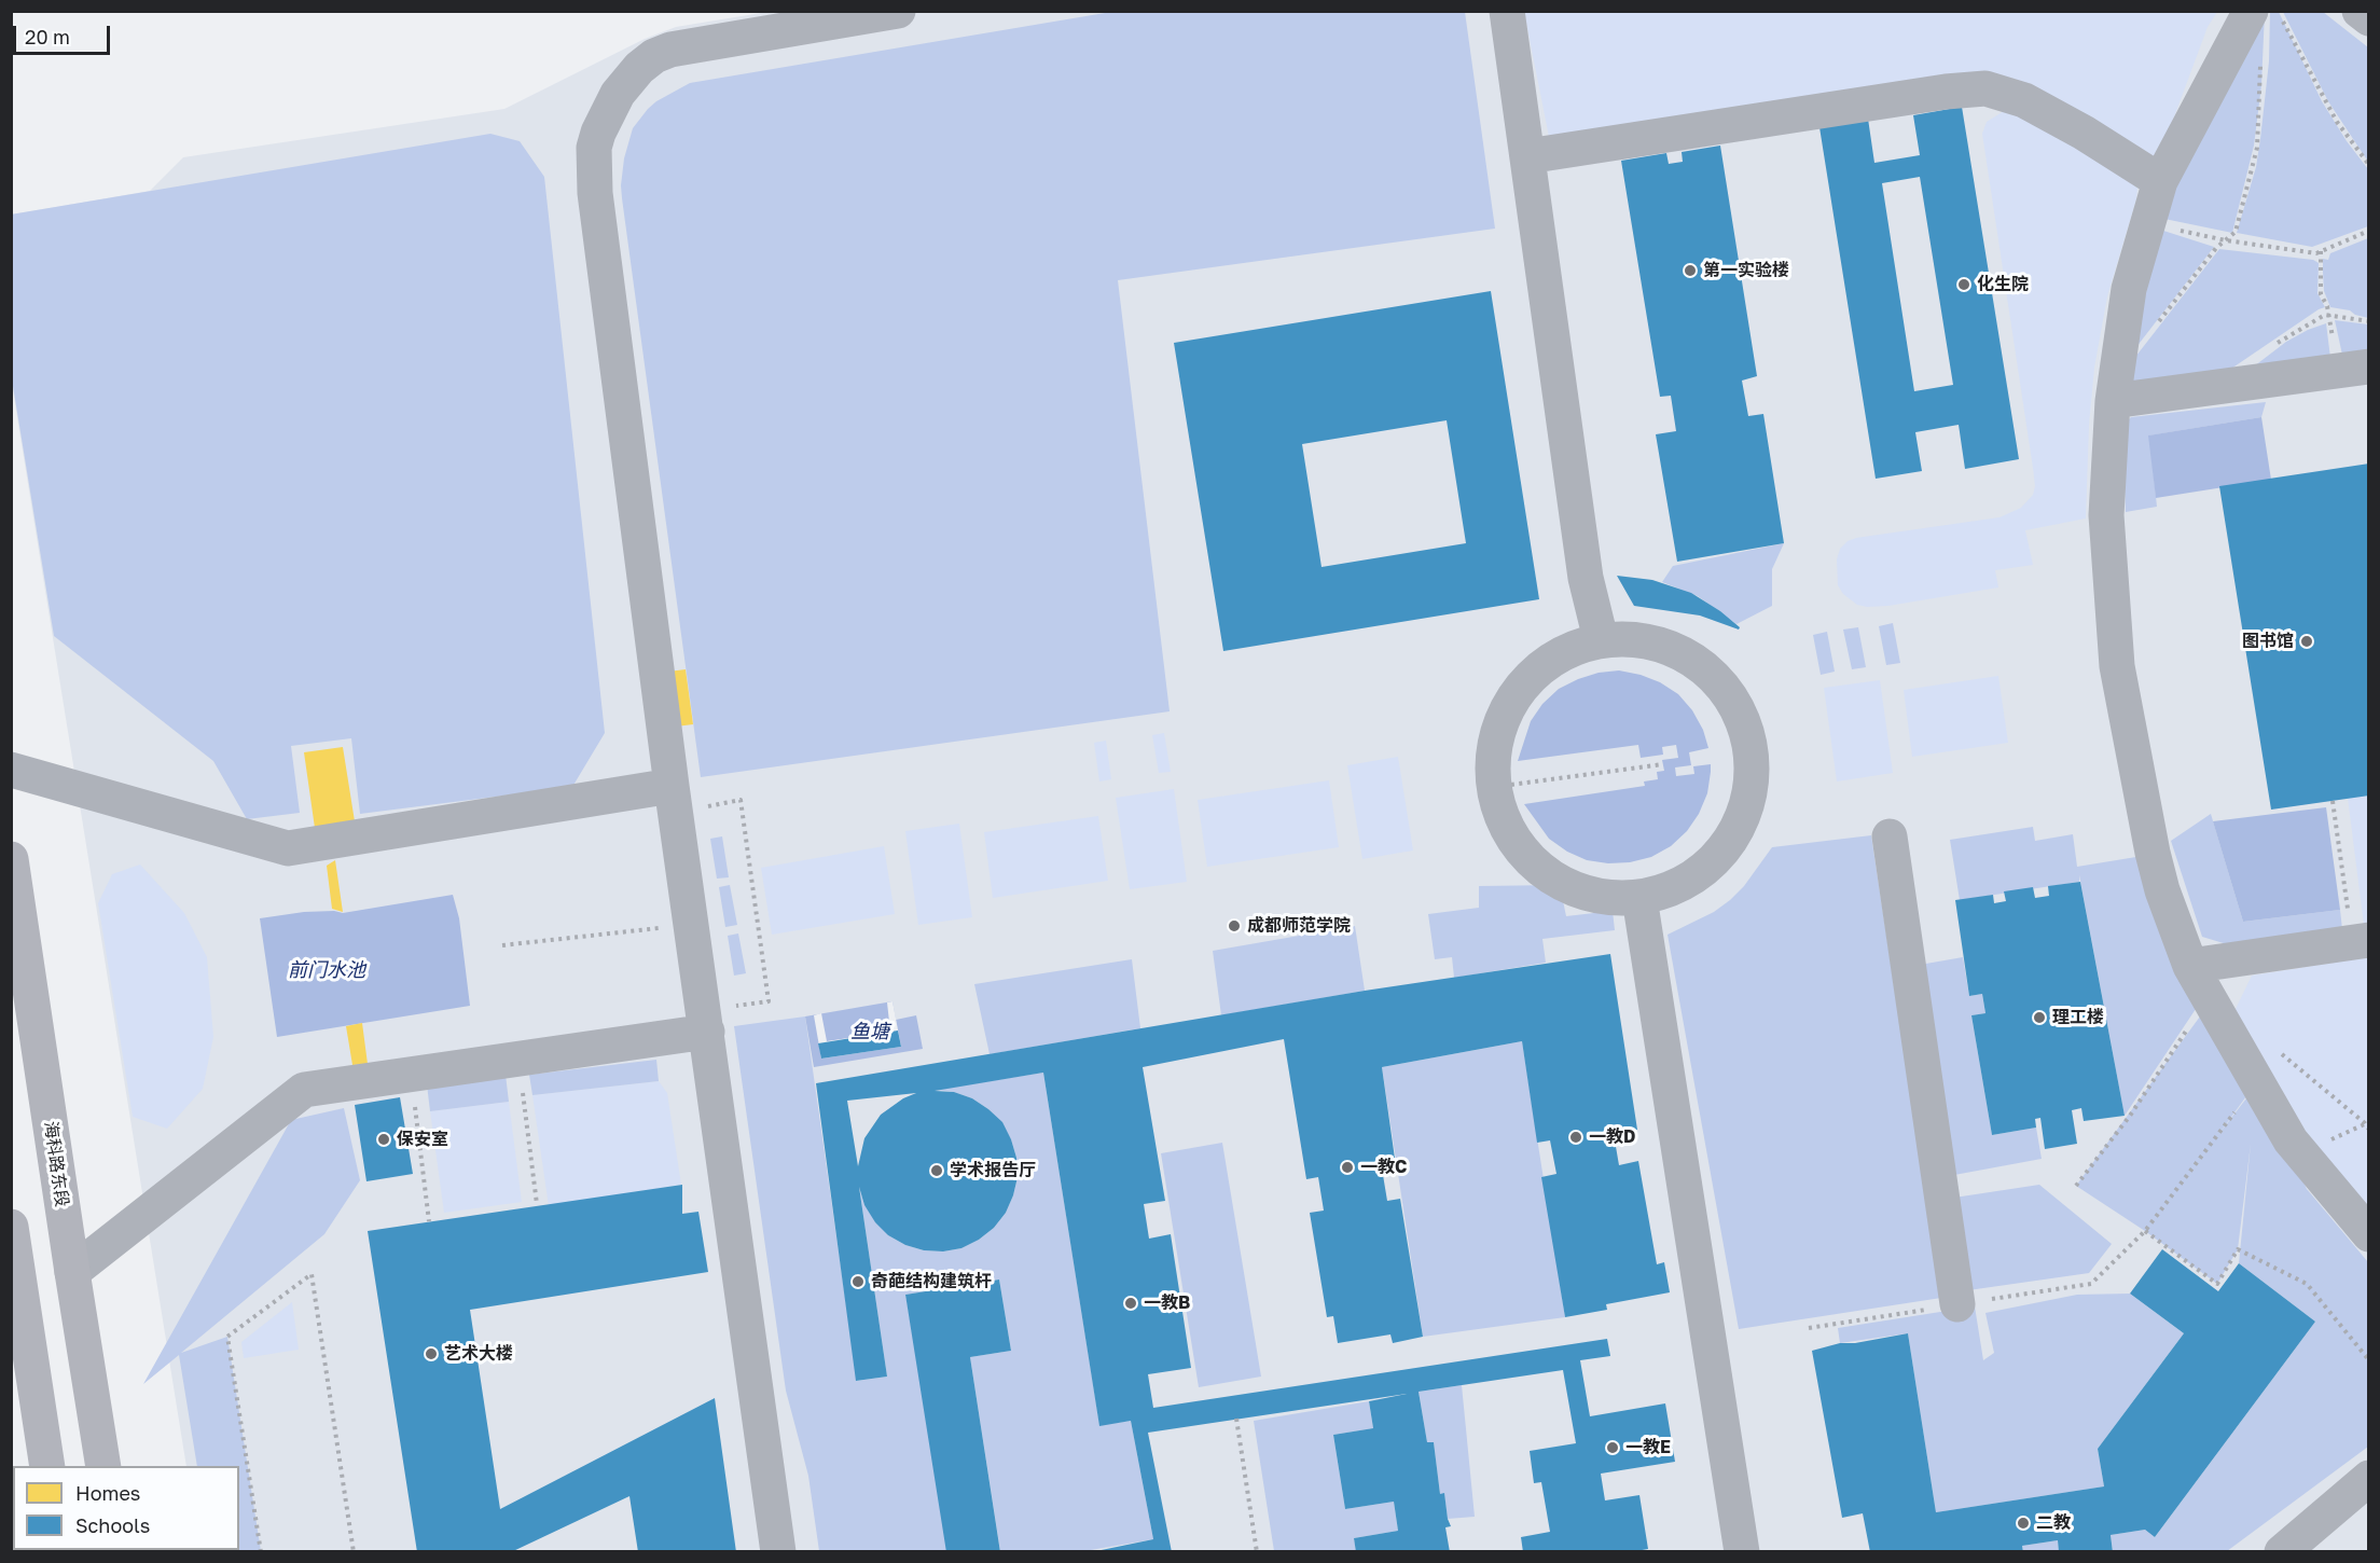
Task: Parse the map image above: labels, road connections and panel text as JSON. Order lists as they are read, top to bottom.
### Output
{
  "streets": {
    "main road": ["海科路东段"]
  },
  "water": ["前门水池", "鱼塘"],
  "places": [
    "第一实验楼",
    "化生院",
    "图书馆",
    "成都师范学院",
    "理工楼",
    "一教D",
    "保安室",
    "一教C",
    "学术报告厅",
    "奇葩结构建筑杆",
    "一教B",
    "艺术大楼",
    "一教E",
    "二教"
  ],
  "legend": ["Homes", "Schools"],
  "scale_bar": "20 m"
}
